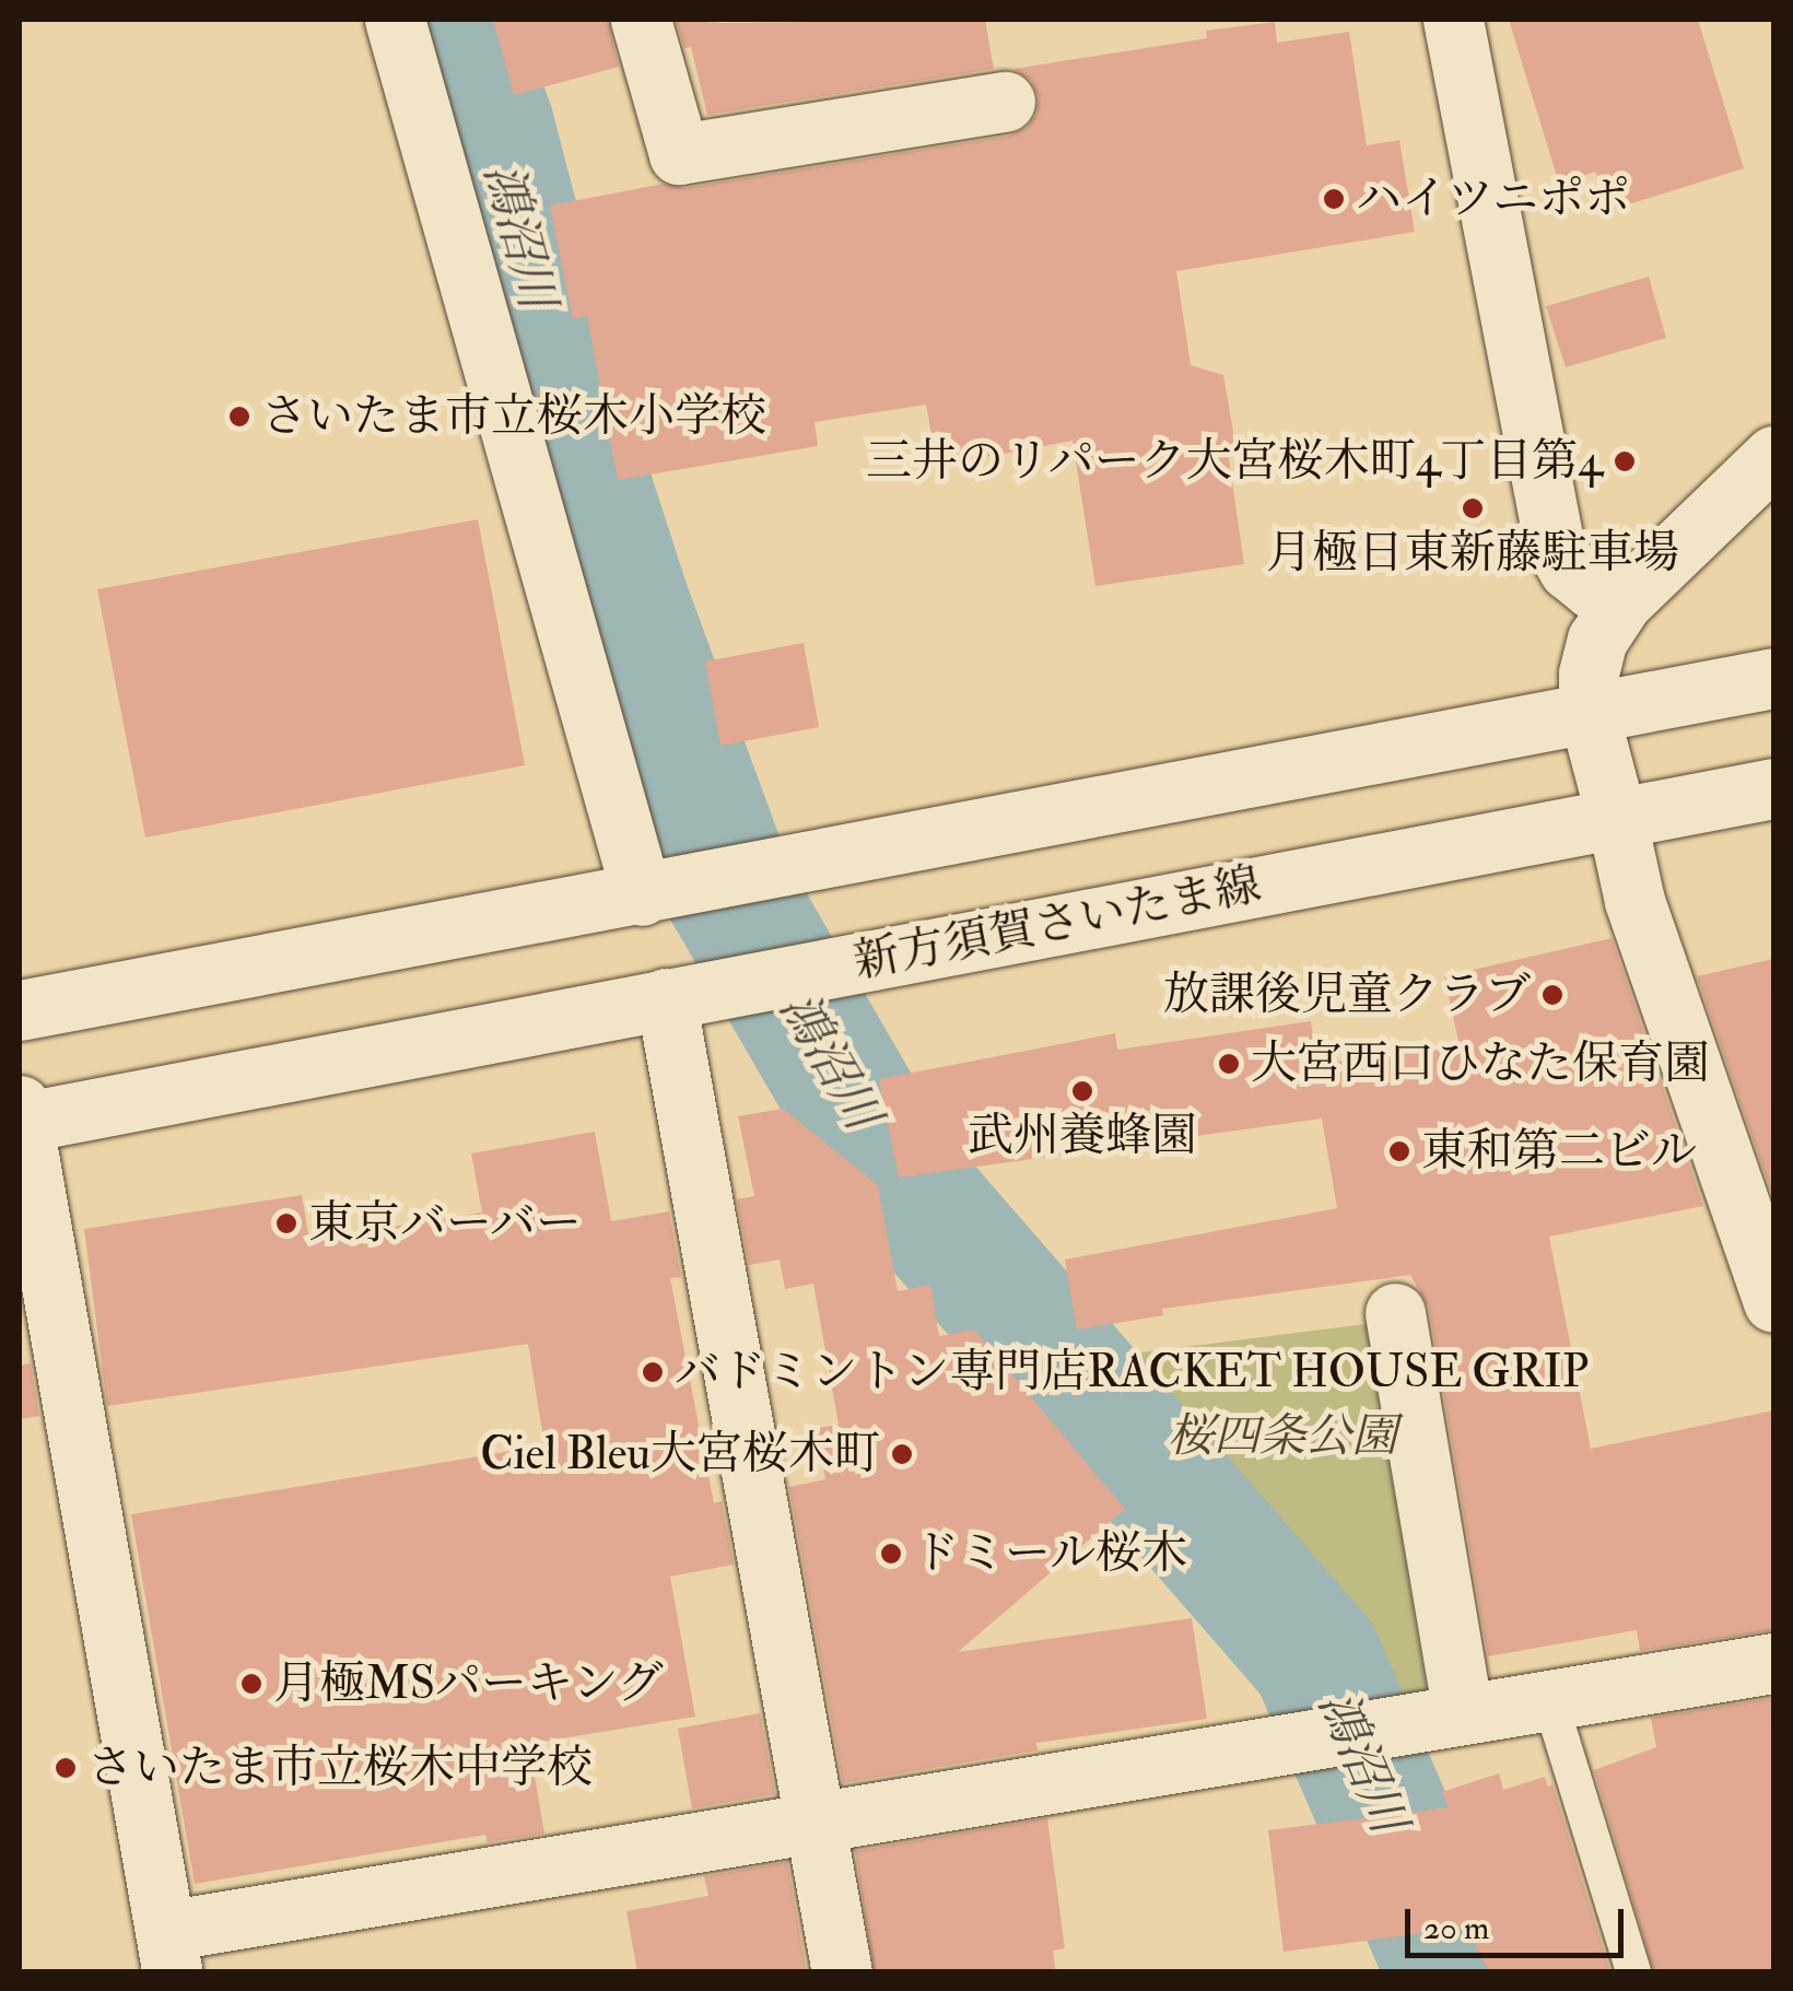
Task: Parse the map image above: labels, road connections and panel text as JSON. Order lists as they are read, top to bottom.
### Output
{
  "streets": {
    "street": ["新方須賀さいたま線"]
  },
  "water": ["鴻沼川"],
  "parks": ["桜四条公園"],
  "places": [
    "ハイツニポポ",
    "さいたま市立桜木小学校",
    "三井のリパーク大宮桜木町4丁目第4",
    "月極日東新藤駐車場",
    "放課後児童クラブ",
    "大宮西口ひなた保育園",
    "武州養蜂園",
    "東和第二ビル",
    "東京バーバー",
    "バドミントン専門店RACKET HOUSE GRIP",
    "Ciel Bleu大宮桜木町",
    "ドミール桜木",
    "月極MSパーキング",
    "さいたま市立桜木中学校"
  ],
  "scale_bar": "20 m"
}
